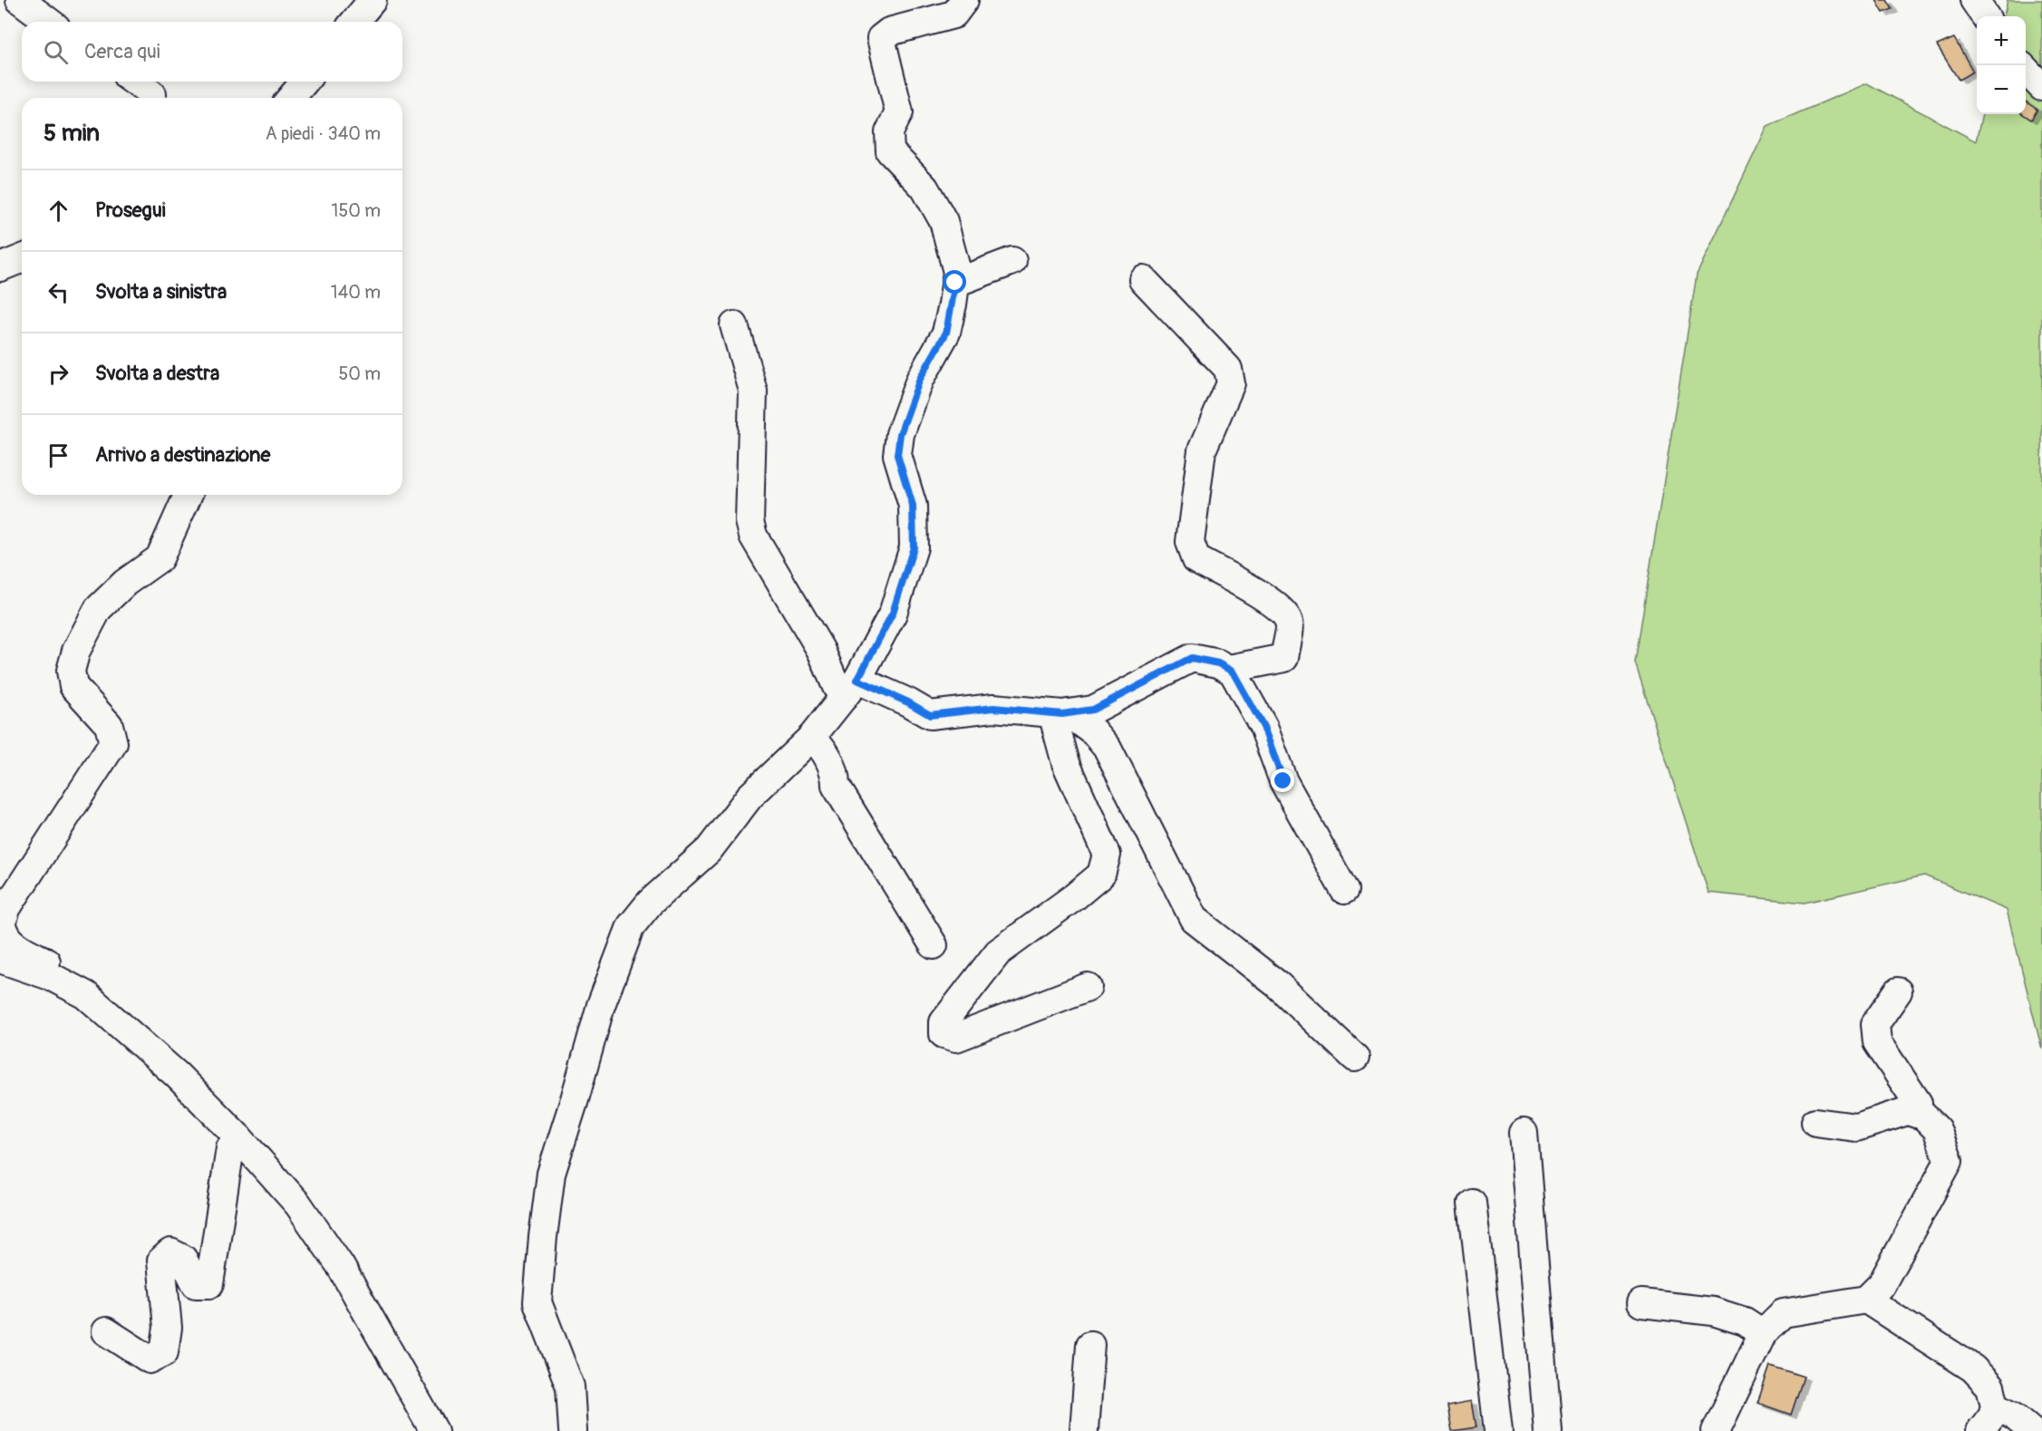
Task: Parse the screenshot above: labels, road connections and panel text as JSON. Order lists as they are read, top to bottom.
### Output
{
  "page": {
    "map_buttons": ["+", "−"],
    "search": "Cerca qui",
    "heading": ["5 min", "A piedi · 340 m"],
    "list": [
      ["Prosegui", "150 m"],
      ["Svolta a sinistra", "140 m"],
      ["Svolta a destra", "50 m"],
      "Arrivo a destinazione"
    ]
  }
}
